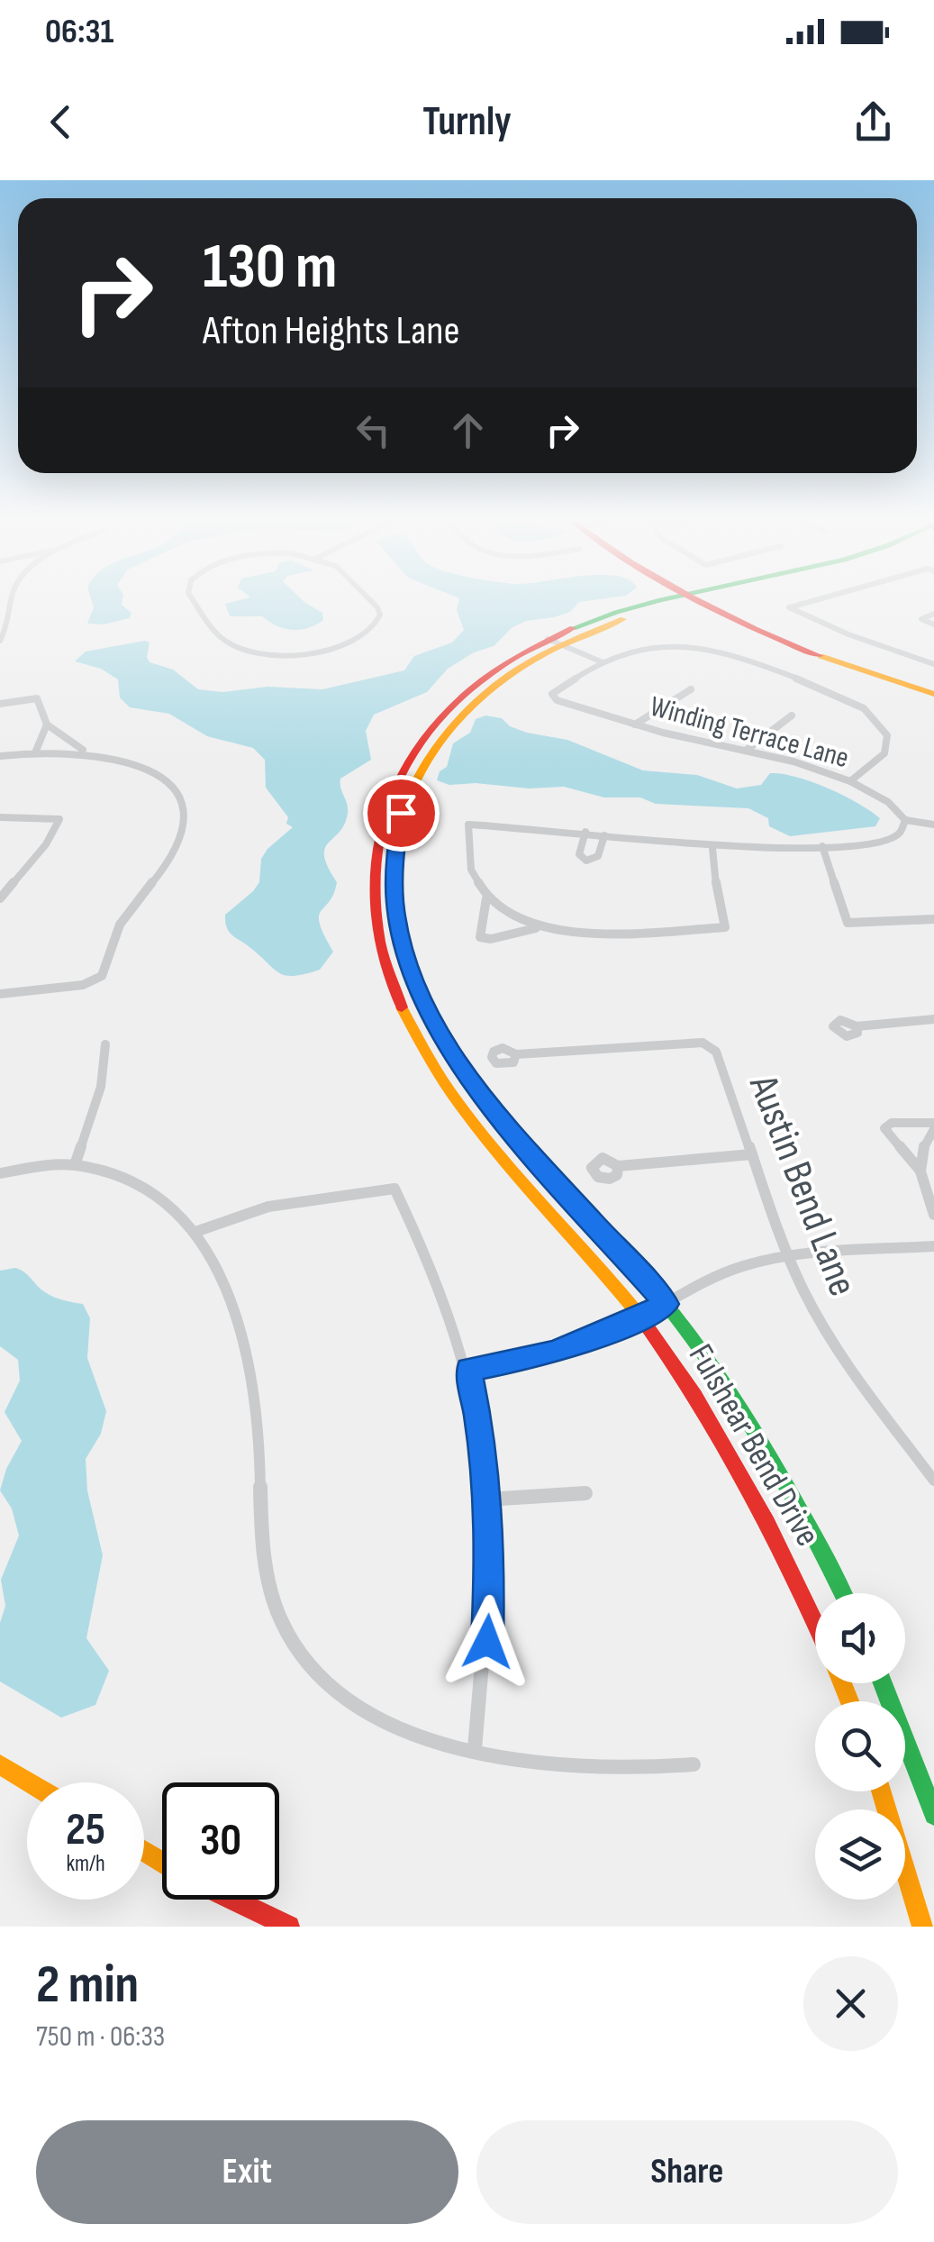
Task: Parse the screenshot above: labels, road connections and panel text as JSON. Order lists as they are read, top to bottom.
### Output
{
  "streets": {
    "main road": ["Fulshear Bend Drive"],
    "street": ["Winding Terrace Lane", "Austin Bend Lane"]
  },
  "page": {
    "status": "06:31",
    "header": "Turnly",
    "turn": ["130 m", "Afton Heights Lane"],
    "speed": "25 km/h",
    "limit": "30",
    "heading": ["2 min", "750 m · 06:33"],
    "buttons": ["Exit", "Share"]
  }
}
